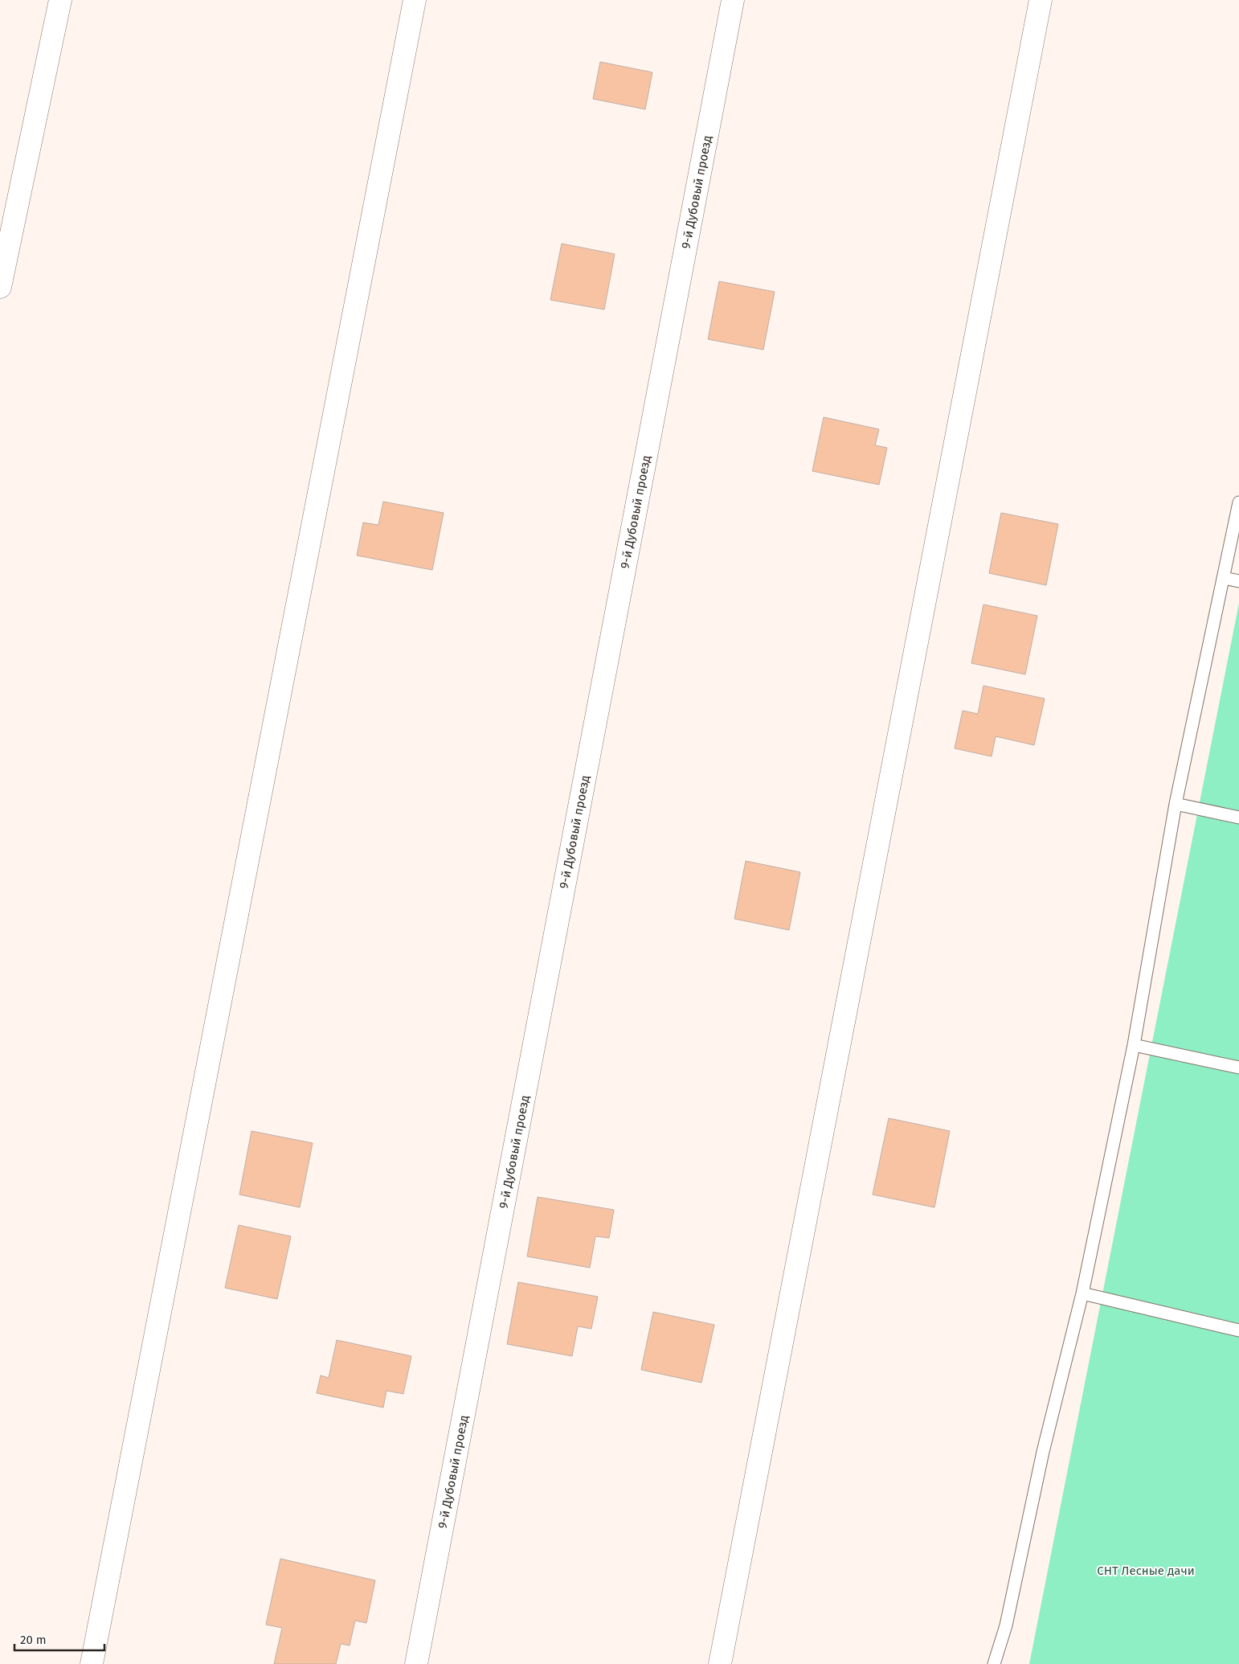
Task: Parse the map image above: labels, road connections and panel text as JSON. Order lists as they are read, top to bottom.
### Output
{
  "streets": {
    "street": ["9-й Дубовый проезд"]
  },
  "parks": ["СНТ Лесные дачи"],
  "scale_bar": "20 m"
}
